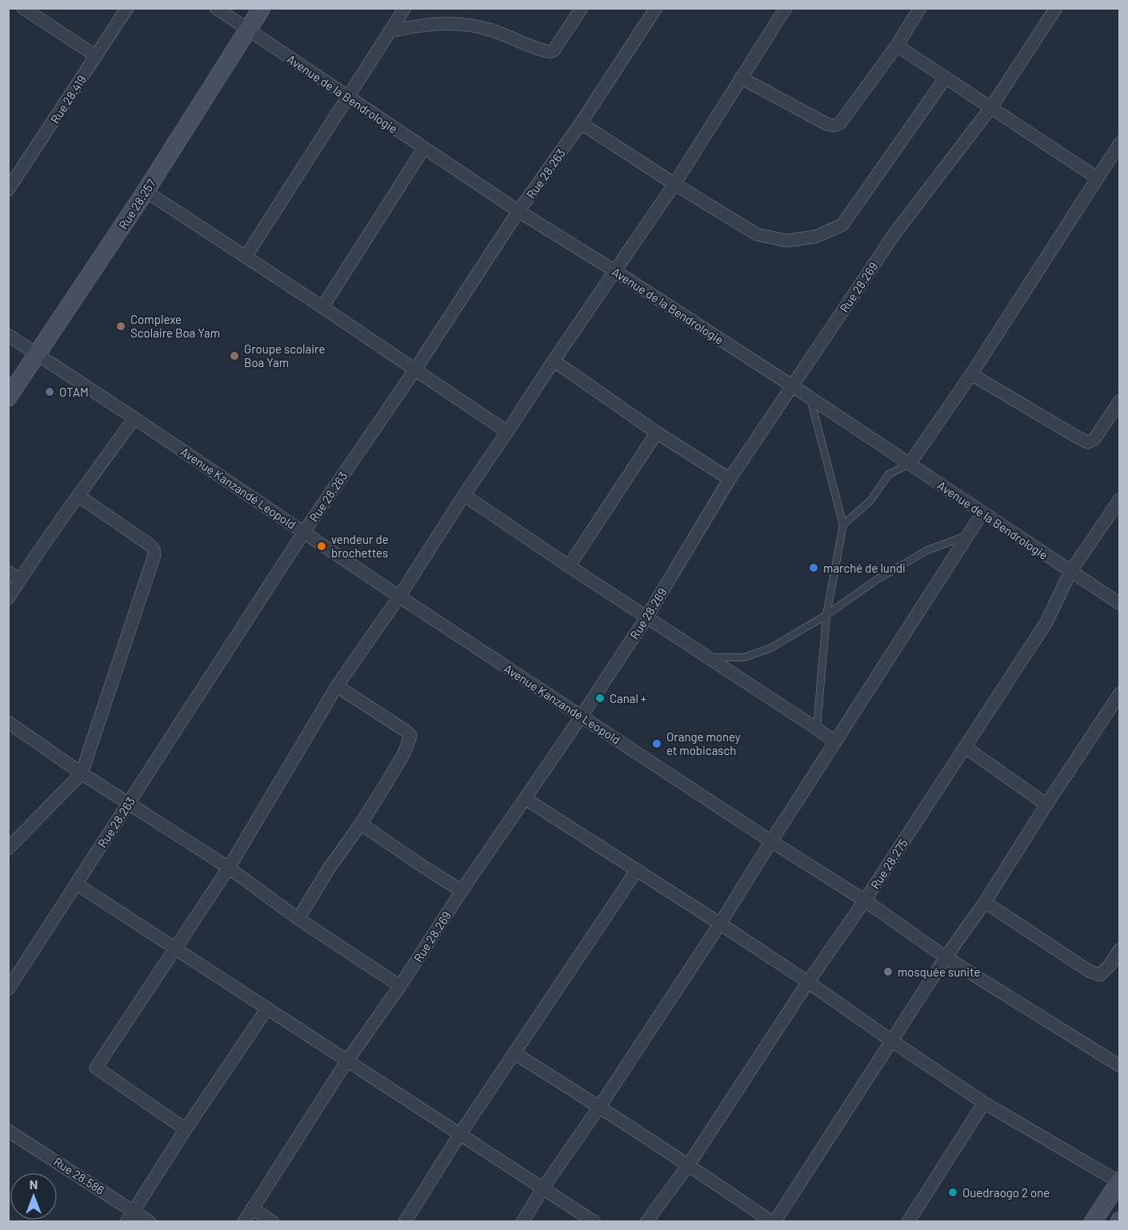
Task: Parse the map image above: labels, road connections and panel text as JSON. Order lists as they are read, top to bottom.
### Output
{
  "streets": {
    "street": [
      "Avenue de la Bendrologie",
      "Rue 28.419",
      "Rue 28.263",
      "Rue 28.257",
      "Rue 28.269",
      "Avenue Kanzandé Leopold",
      "Rue 28.275",
      "Rue 28.586"
    ]
  },
  "crossings": [
    ["Avenue de la Bendrologie", "Rue 28.263"],
    ["Avenue de la Bendrologie", "Rue 28.257"],
    ["Avenue de la Bendrologie", "Rue 28.269"],
    ["Avenue de la Bendrologie", "Rue 28.275"],
    ["Rue 28.263", "Avenue Kanzandé Leopold"],
    ["Rue 28.257", "Avenue Kanzandé Leopold"],
    ["Rue 28.269", "Avenue Kanzandé Leopold"],
    ["Avenue Kanzandé Leopold", "Rue 28.275"]
  ],
  "places": [
    "Complexe Scolaire Boa Yam",
    "Groupe scolaire Boa Yam",
    "OTAM",
    "vendeur de brochettes",
    "marché de lundi",
    "Canal +",
    "Orange money et mobicasch",
    "mosquée sunite",
    "Ouedraogo 2 one"
  ],
  "north": "top"
}
